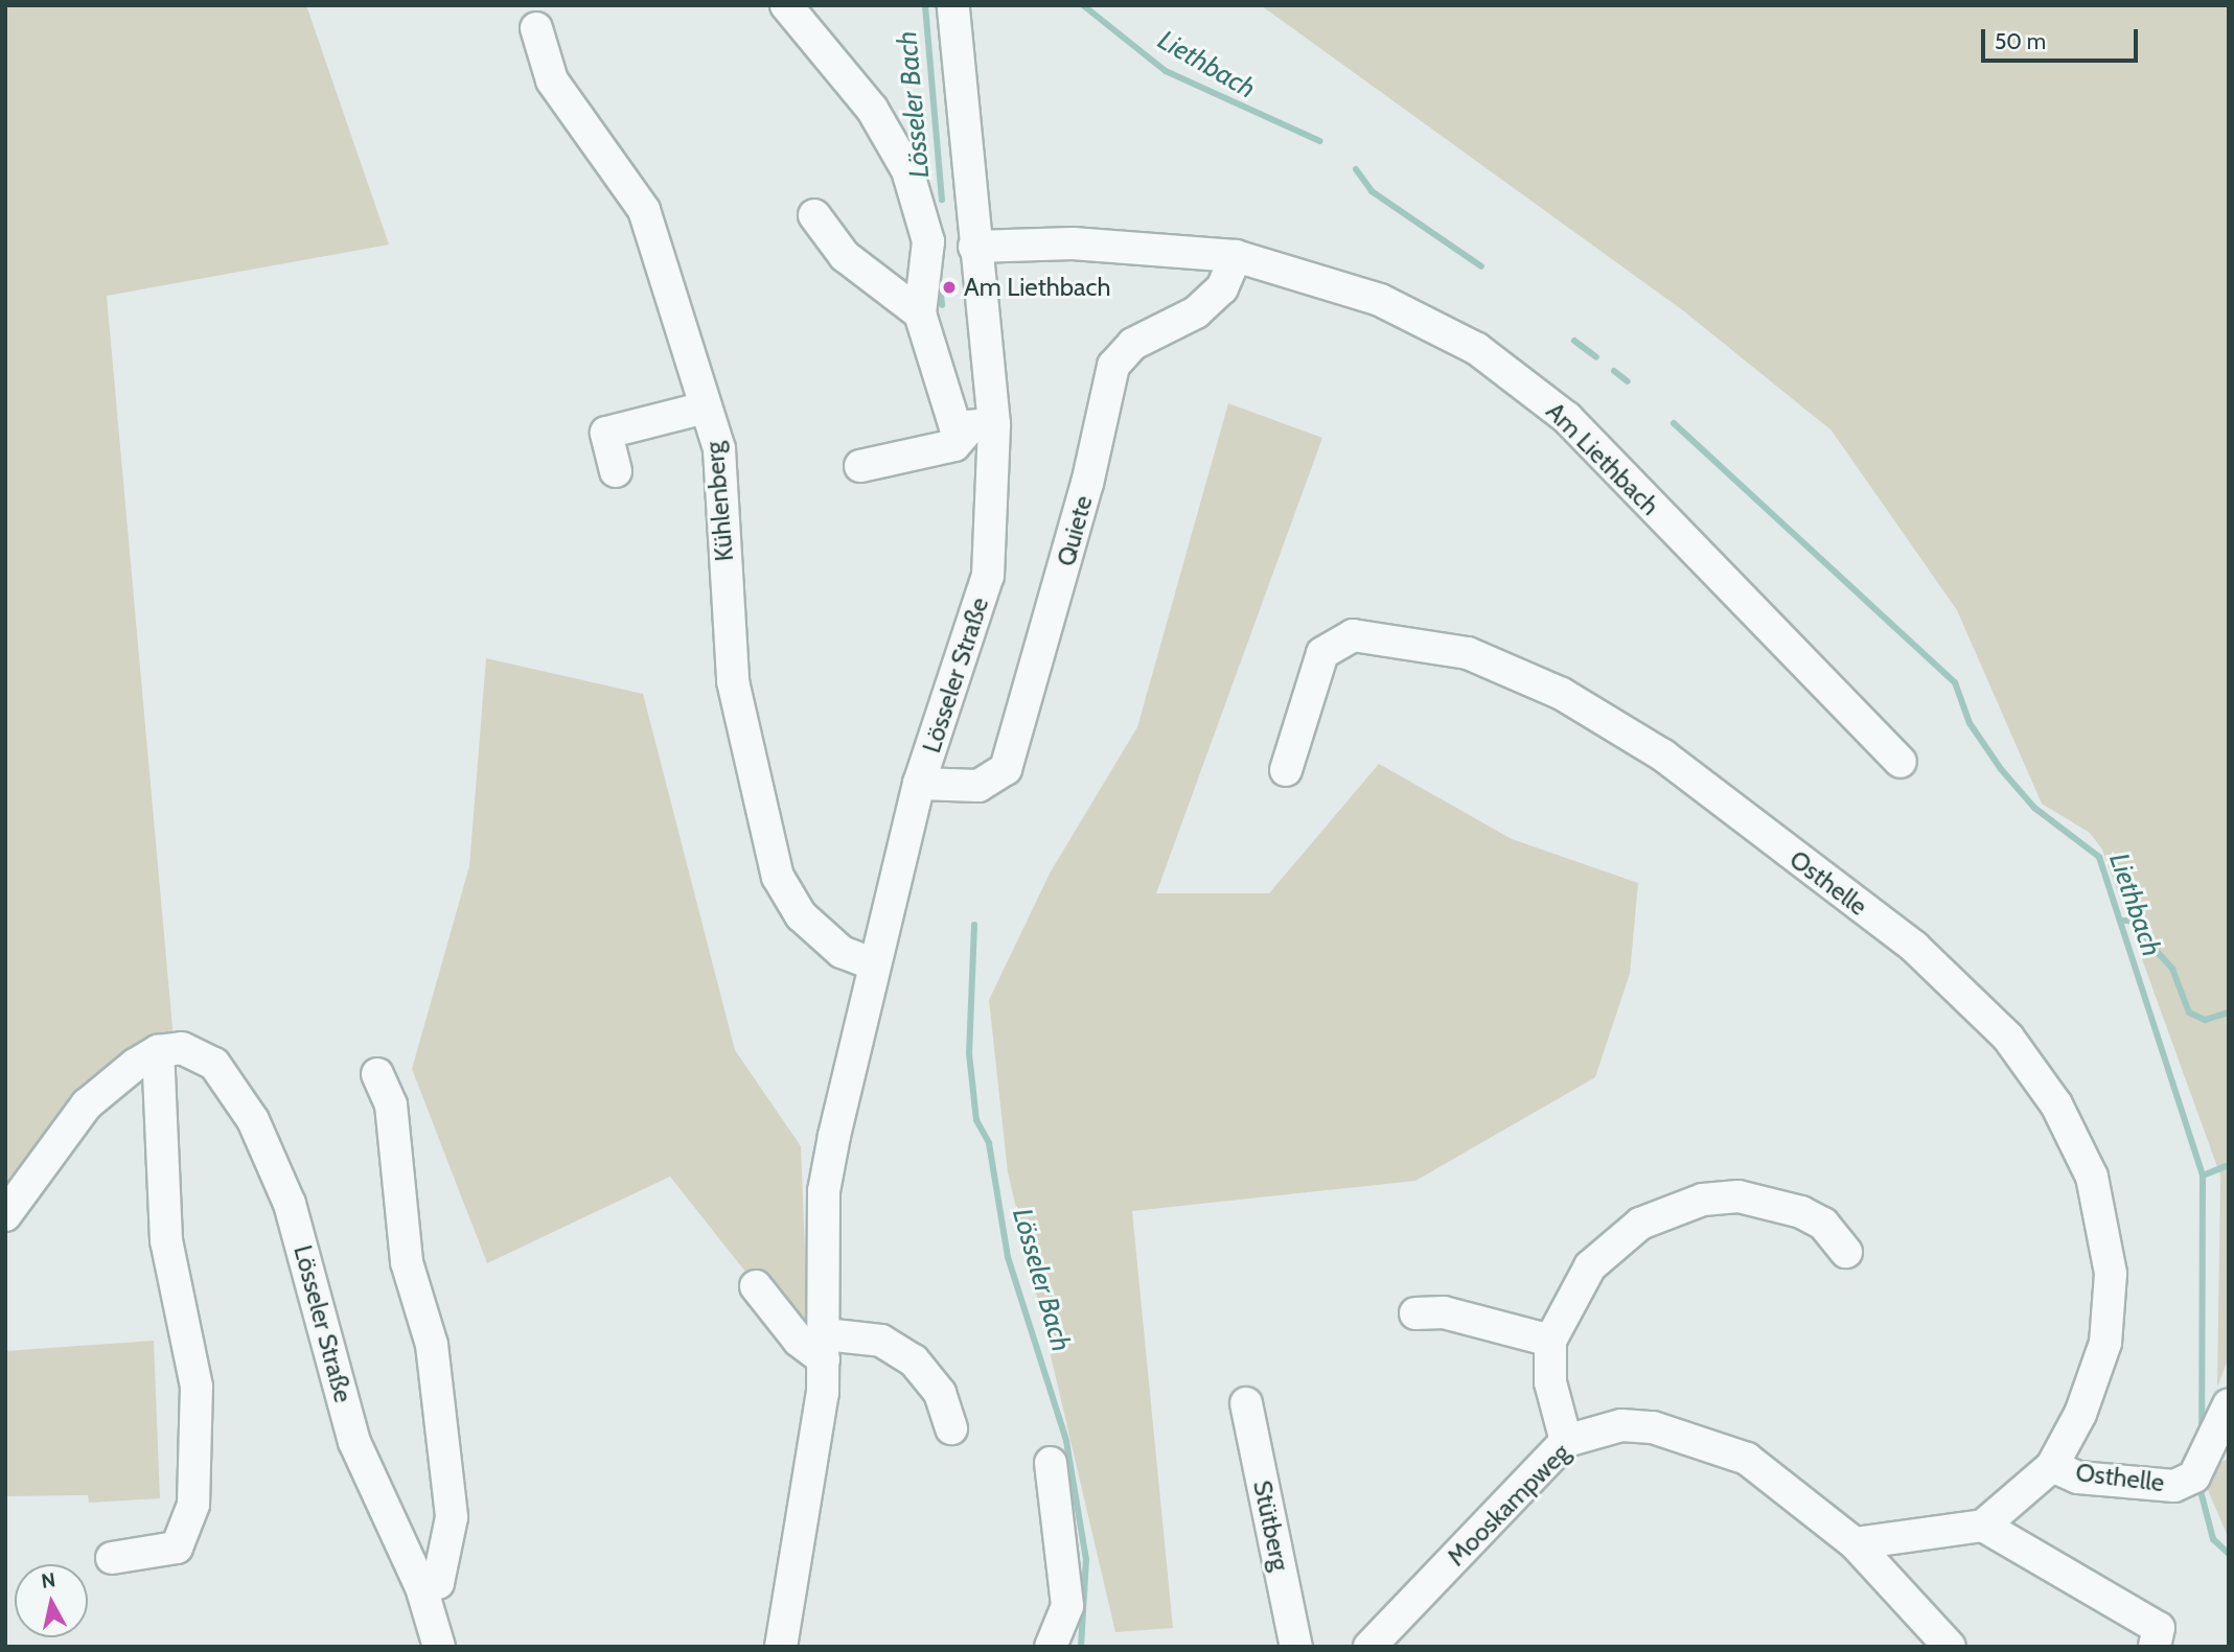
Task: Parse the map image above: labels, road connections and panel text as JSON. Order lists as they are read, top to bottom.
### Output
{
  "streets": {
    "street": [
      "Am Liethbach",
      "Kühlenberg",
      "Quiete",
      "Lösseler Straße",
      "Osthelle",
      "Mooskampweg",
      "Stütberg"
    ]
  },
  "crossings": [
    ["Am Liethbach", "Quiete"],
    ["Am Liethbach", "Lösseler Straße"],
    ["Kühlenberg", "Lösseler Straße"],
    ["Quiete", "Lösseler Straße"]
  ],
  "water": ["Liethbach", "Lösseler Bach"],
  "places": ["Am Liethbach"],
  "scale_bar": "50 m",
  "north": "top"
}
